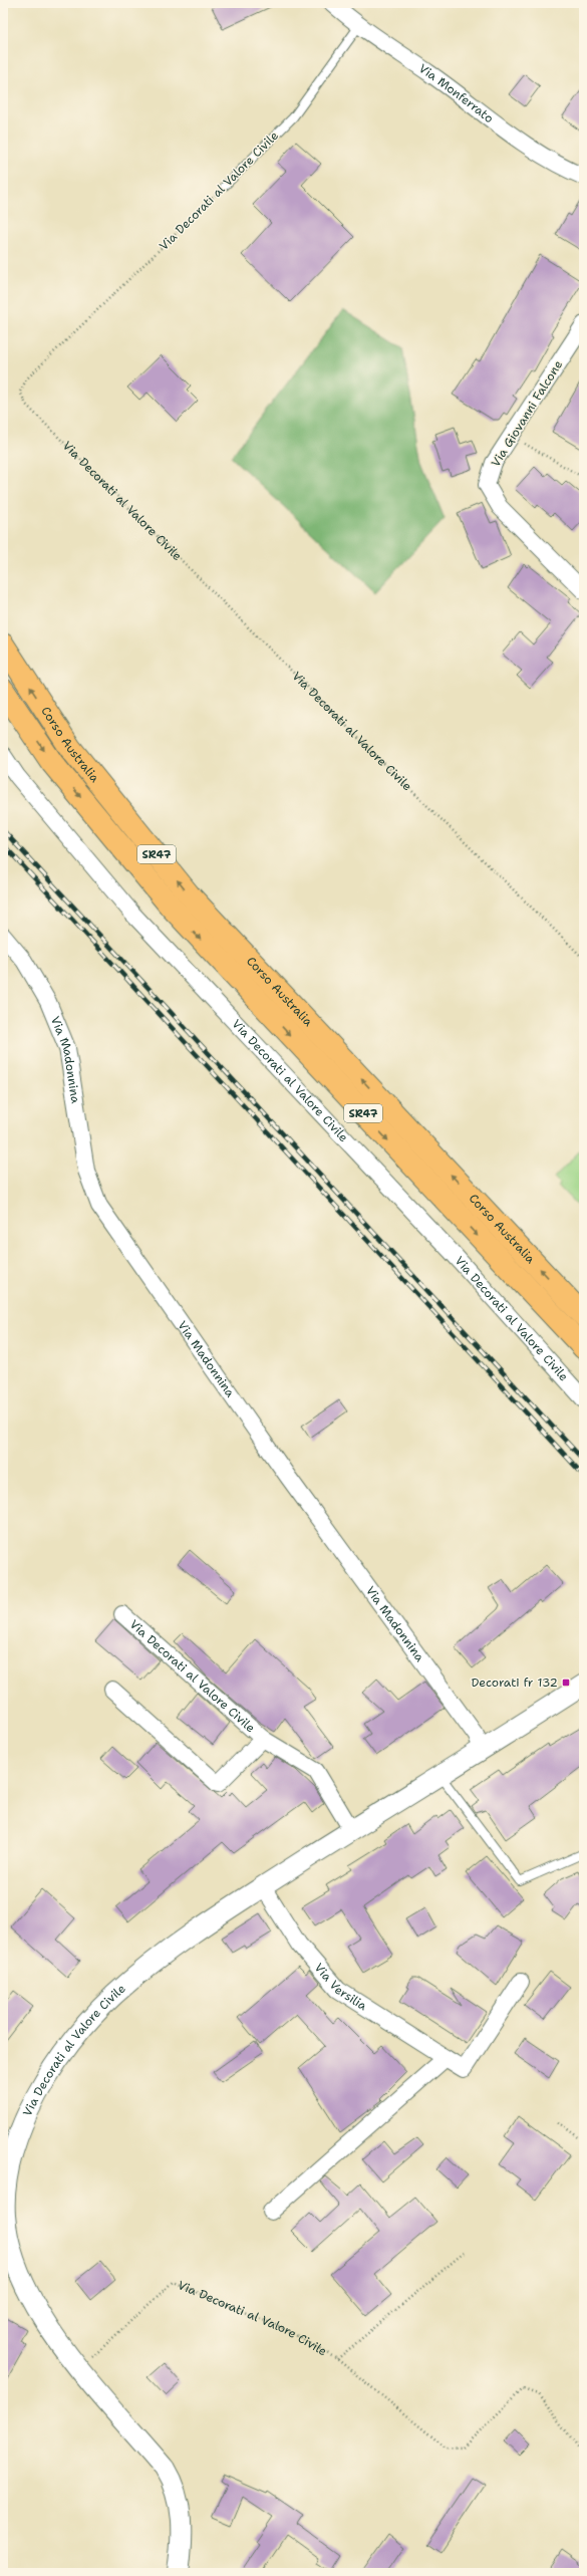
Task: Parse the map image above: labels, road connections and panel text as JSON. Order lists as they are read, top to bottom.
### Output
{
  "streets": {
    "highway": ["Corso Australia", "SR47"],
    "street": [
      "Via Monferrato",
      "Via Decorati al Valore Civile",
      "Via Giovanni Falcone",
      "Via Madonnina",
      "Via Versilia"
    ]
  },
  "crossings": [
    ["Via Monferrato", "Via Decorati al Valore Civile"],
    ["Via Decorati al Valore Civile", "Via Madonnina"],
    ["Via Decorati al Valore Civile", "Via Versilia"]
  ],
  "places": {
    "transit": ["Decorati fr 132"]
  }
}
